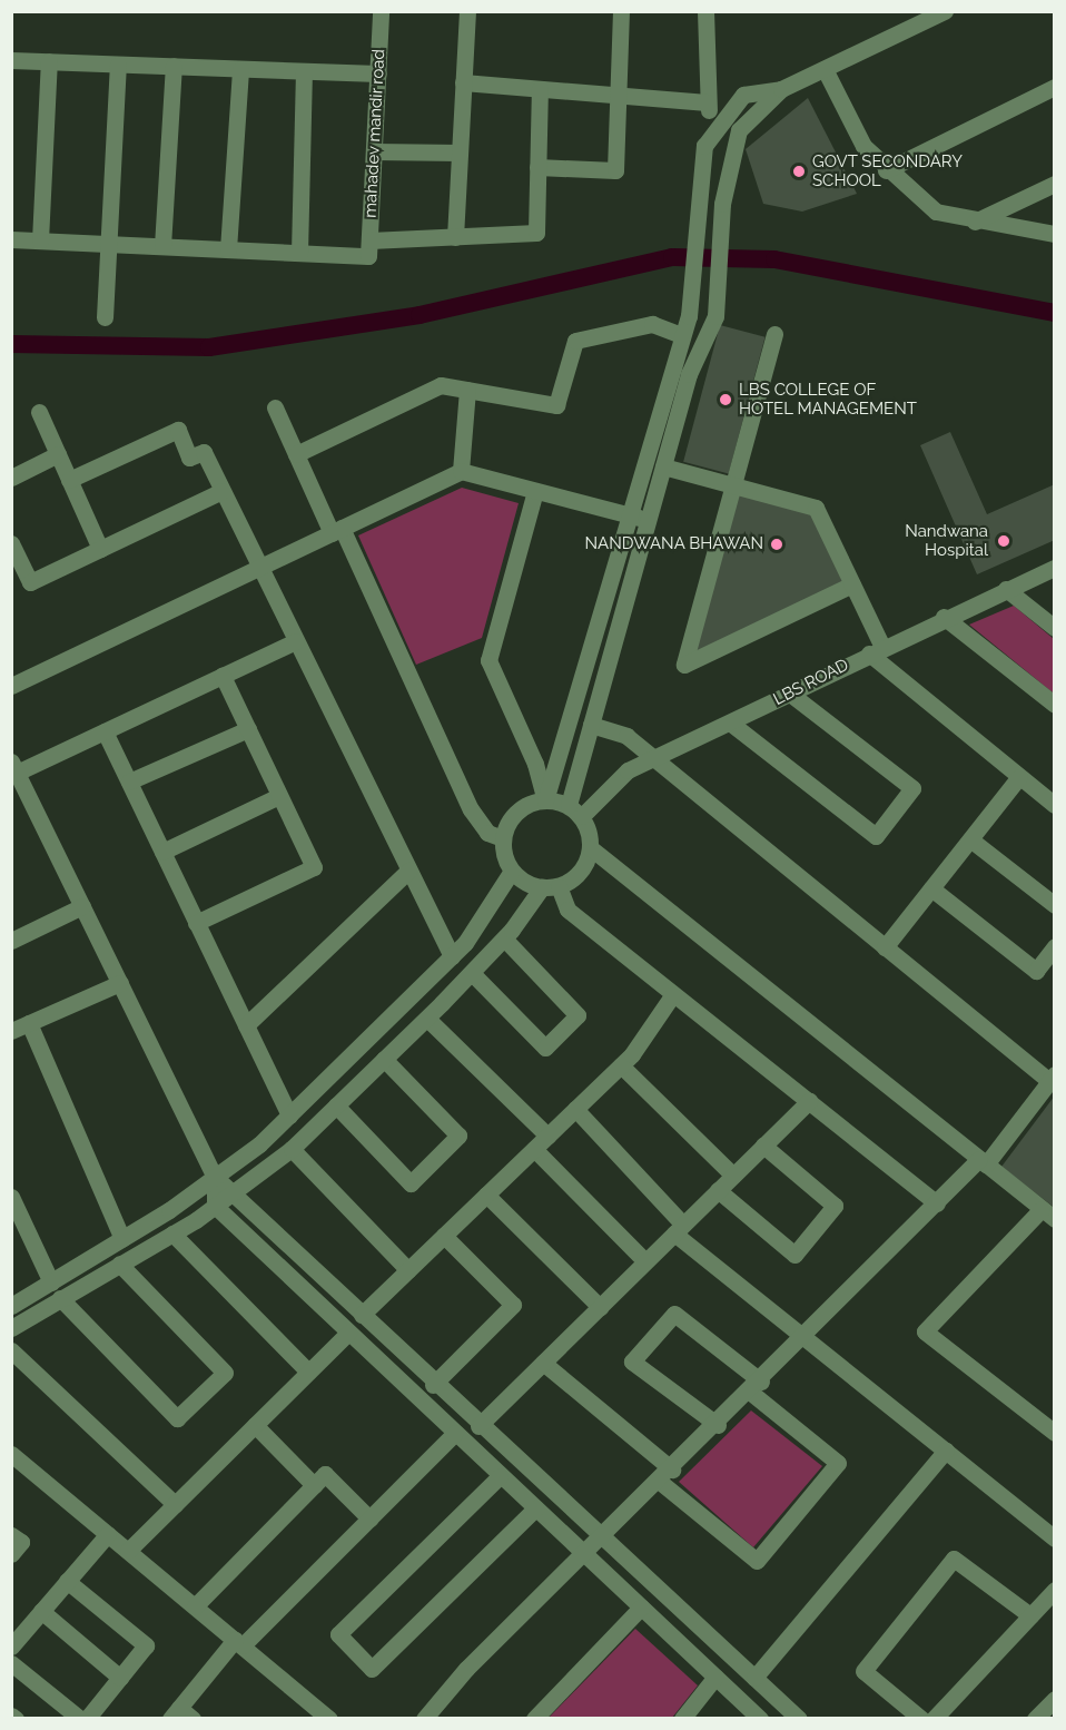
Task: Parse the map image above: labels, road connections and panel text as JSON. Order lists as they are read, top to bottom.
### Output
{
  "streets": {
    "street": ["mahadev mandir road", "LBS ROAD"]
  },
  "places": [
    "GOVT SECONDARY SCHOOL",
    "LBS COLLEGE OF HOTEL MANAGEMENT",
    "Nandwana Hospital",
    "NANDWANA BHAWAN"
  ]
}
